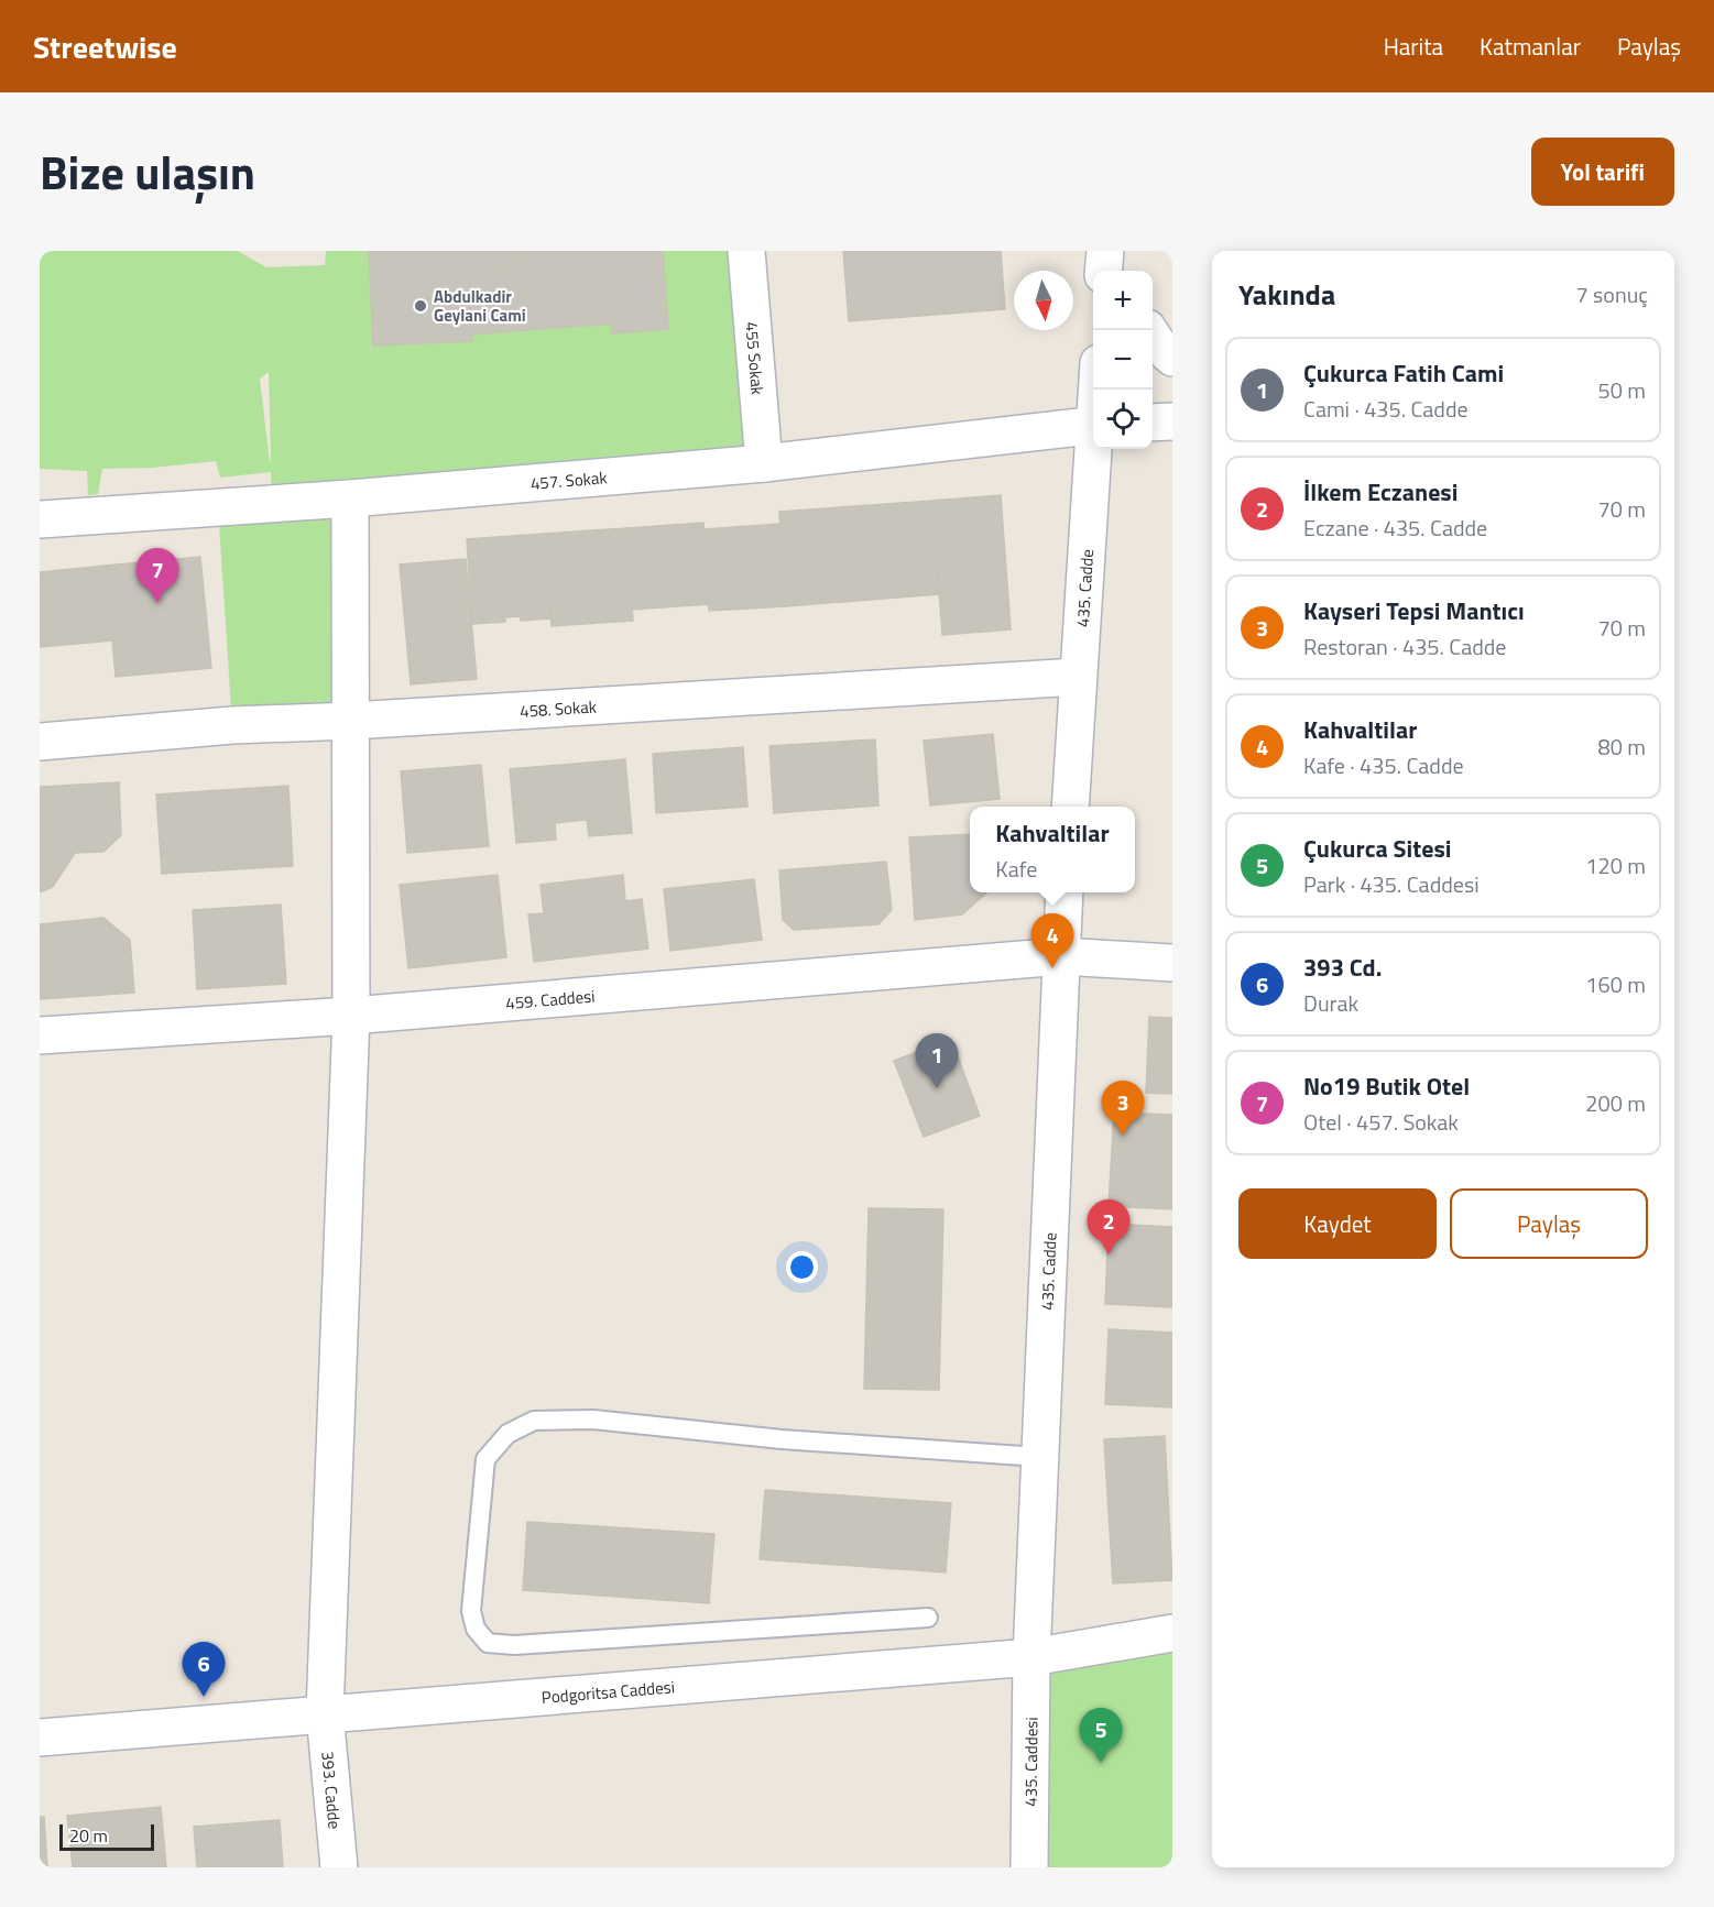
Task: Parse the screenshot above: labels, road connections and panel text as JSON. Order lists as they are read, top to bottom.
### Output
{
  "streets": {
    "street": [
      "455 Sokak",
      "457. Sokak",
      "435. Cadde",
      "458. Sokak",
      "459. Caddesi",
      "Podgoritsa Caddesi",
      "435. Caddesi",
      "393. Cadde"
    ]
  },
  "crossings": [
    ["455 Sokak", "457. Sokak"],
    ["457. Sokak", "393. Cadde"],
    ["435. Cadde", "458. Sokak"],
    ["435. Cadde", "459. Caddesi"],
    ["435. Cadde", "Podgoritsa Caddesi"],
    ["435. Cadde", "435. Caddesi"],
    ["458. Sokak", "393. Cadde"],
    ["459. Caddesi", "393. Cadde"],
    ["Podgoritsa Caddesi", "435. Caddesi"],
    ["Podgoritsa Caddesi", "393. Cadde"]
  ],
  "places": ["Abdulkadir Geylani Cami"],
  "scale_bar": "20 m",
  "north": "bottom",
  "page": {
    "header": "Streetwise",
    "nav": ["Harita", "Katmanlar", "Paylaş"],
    "title": "Bize ulaşın",
    "buttons": [
      "Yol tarifi",
      ["Kaydet", "Paylaş"]
    ],
    "heading": ["Yakında", "7 sonuç"],
    "map_buttons": ["+", "−"],
    "list": [
      {
        "mark": "1",
        "name": "Çukurca Fatih Cami",
        "note": "Cami · 435. Cadde",
        "value": "50 m"
      },
      {
        "mark": "2",
        "name": "İlkem Eczanesi",
        "note": "Eczane · 435. Cadde",
        "value": "70 m"
      },
      {
        "mark": "3",
        "name": "Kayseri Tepsi Mantıcı",
        "note": "Restoran · 435. Cadde",
        "value": "70 m"
      },
      {
        "mark": "4",
        "name": "Kahvaltilar",
        "note": "Kafe · 435. Cadde",
        "value": "80 m"
      },
      {
        "mark": "5",
        "name": "Çukurca Sitesi",
        "note": "Park · 435. Caddesi",
        "value": "120 m"
      },
      {
        "mark": "6",
        "name": "393 Cd.",
        "note": "Durak",
        "value": "160 m"
      },
      {
        "mark": "7",
        "name": "No19 Butik Otel",
        "note": "Otel · 457. Sokak",
        "value": "200 m"
      }
    ],
    "pins": [
      "7",
      "4",
      "1",
      "3",
      "2",
      "6",
      "5"
    ],
    "popup": ["Kahvaltilar", "Kafe"],
    "scale": "20 m"
  }
}
